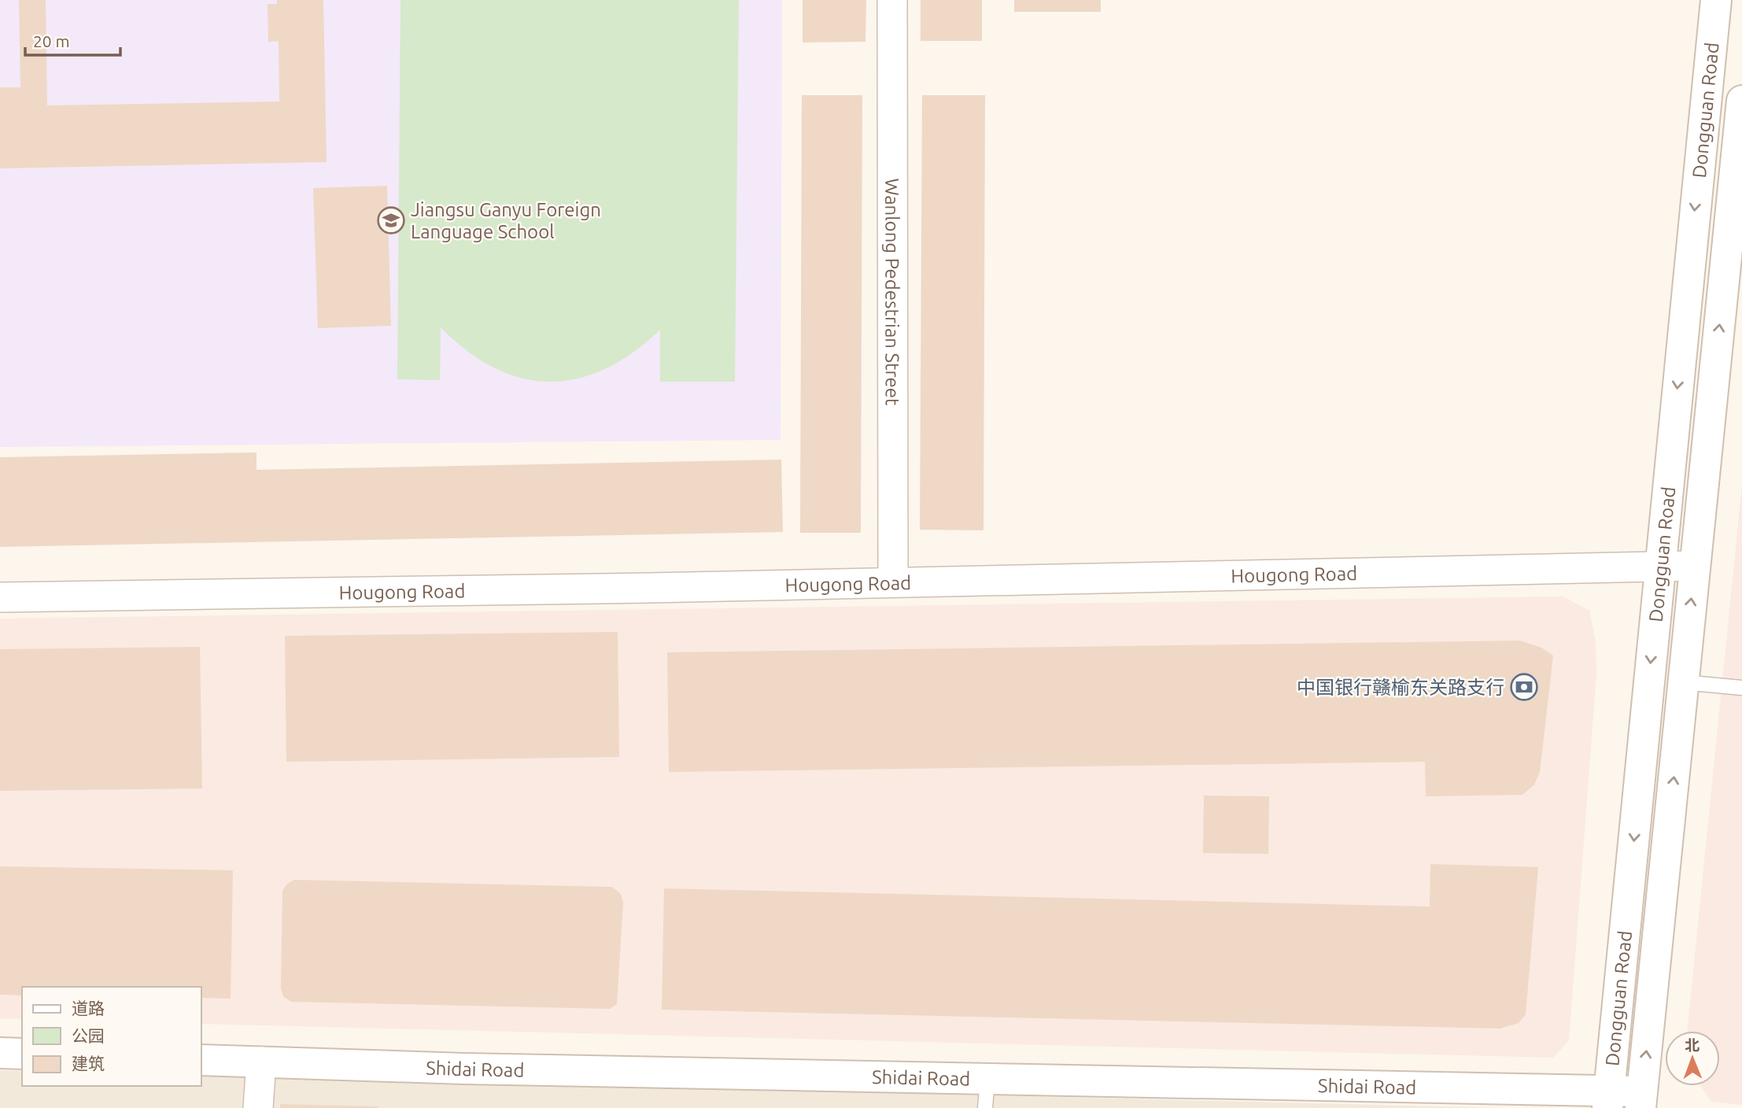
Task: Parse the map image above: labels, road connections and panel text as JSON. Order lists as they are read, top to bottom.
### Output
{
  "streets": {
    "main road": ["Dongguan Road", "Shidai Road"],
    "street": ["Wanlong Pedestrian Street", "Hougong Road"]
  },
  "crossings": [
    ["Dongguan Road", "Hougong Road"],
    ["Dongguan Road", "Shidai Road"],
    ["Wanlong Pedestrian Street", "Hougong Road"]
  ],
  "places": {
    "school or university": ["Jiangsu Ganyu Foreign Language School"],
    "bank": ["中国银行赣榆东关路支行"]
  },
  "legend": ["道路", "公园", "建筑"],
  "scale_bar": "20 m",
  "north": "top"
}
